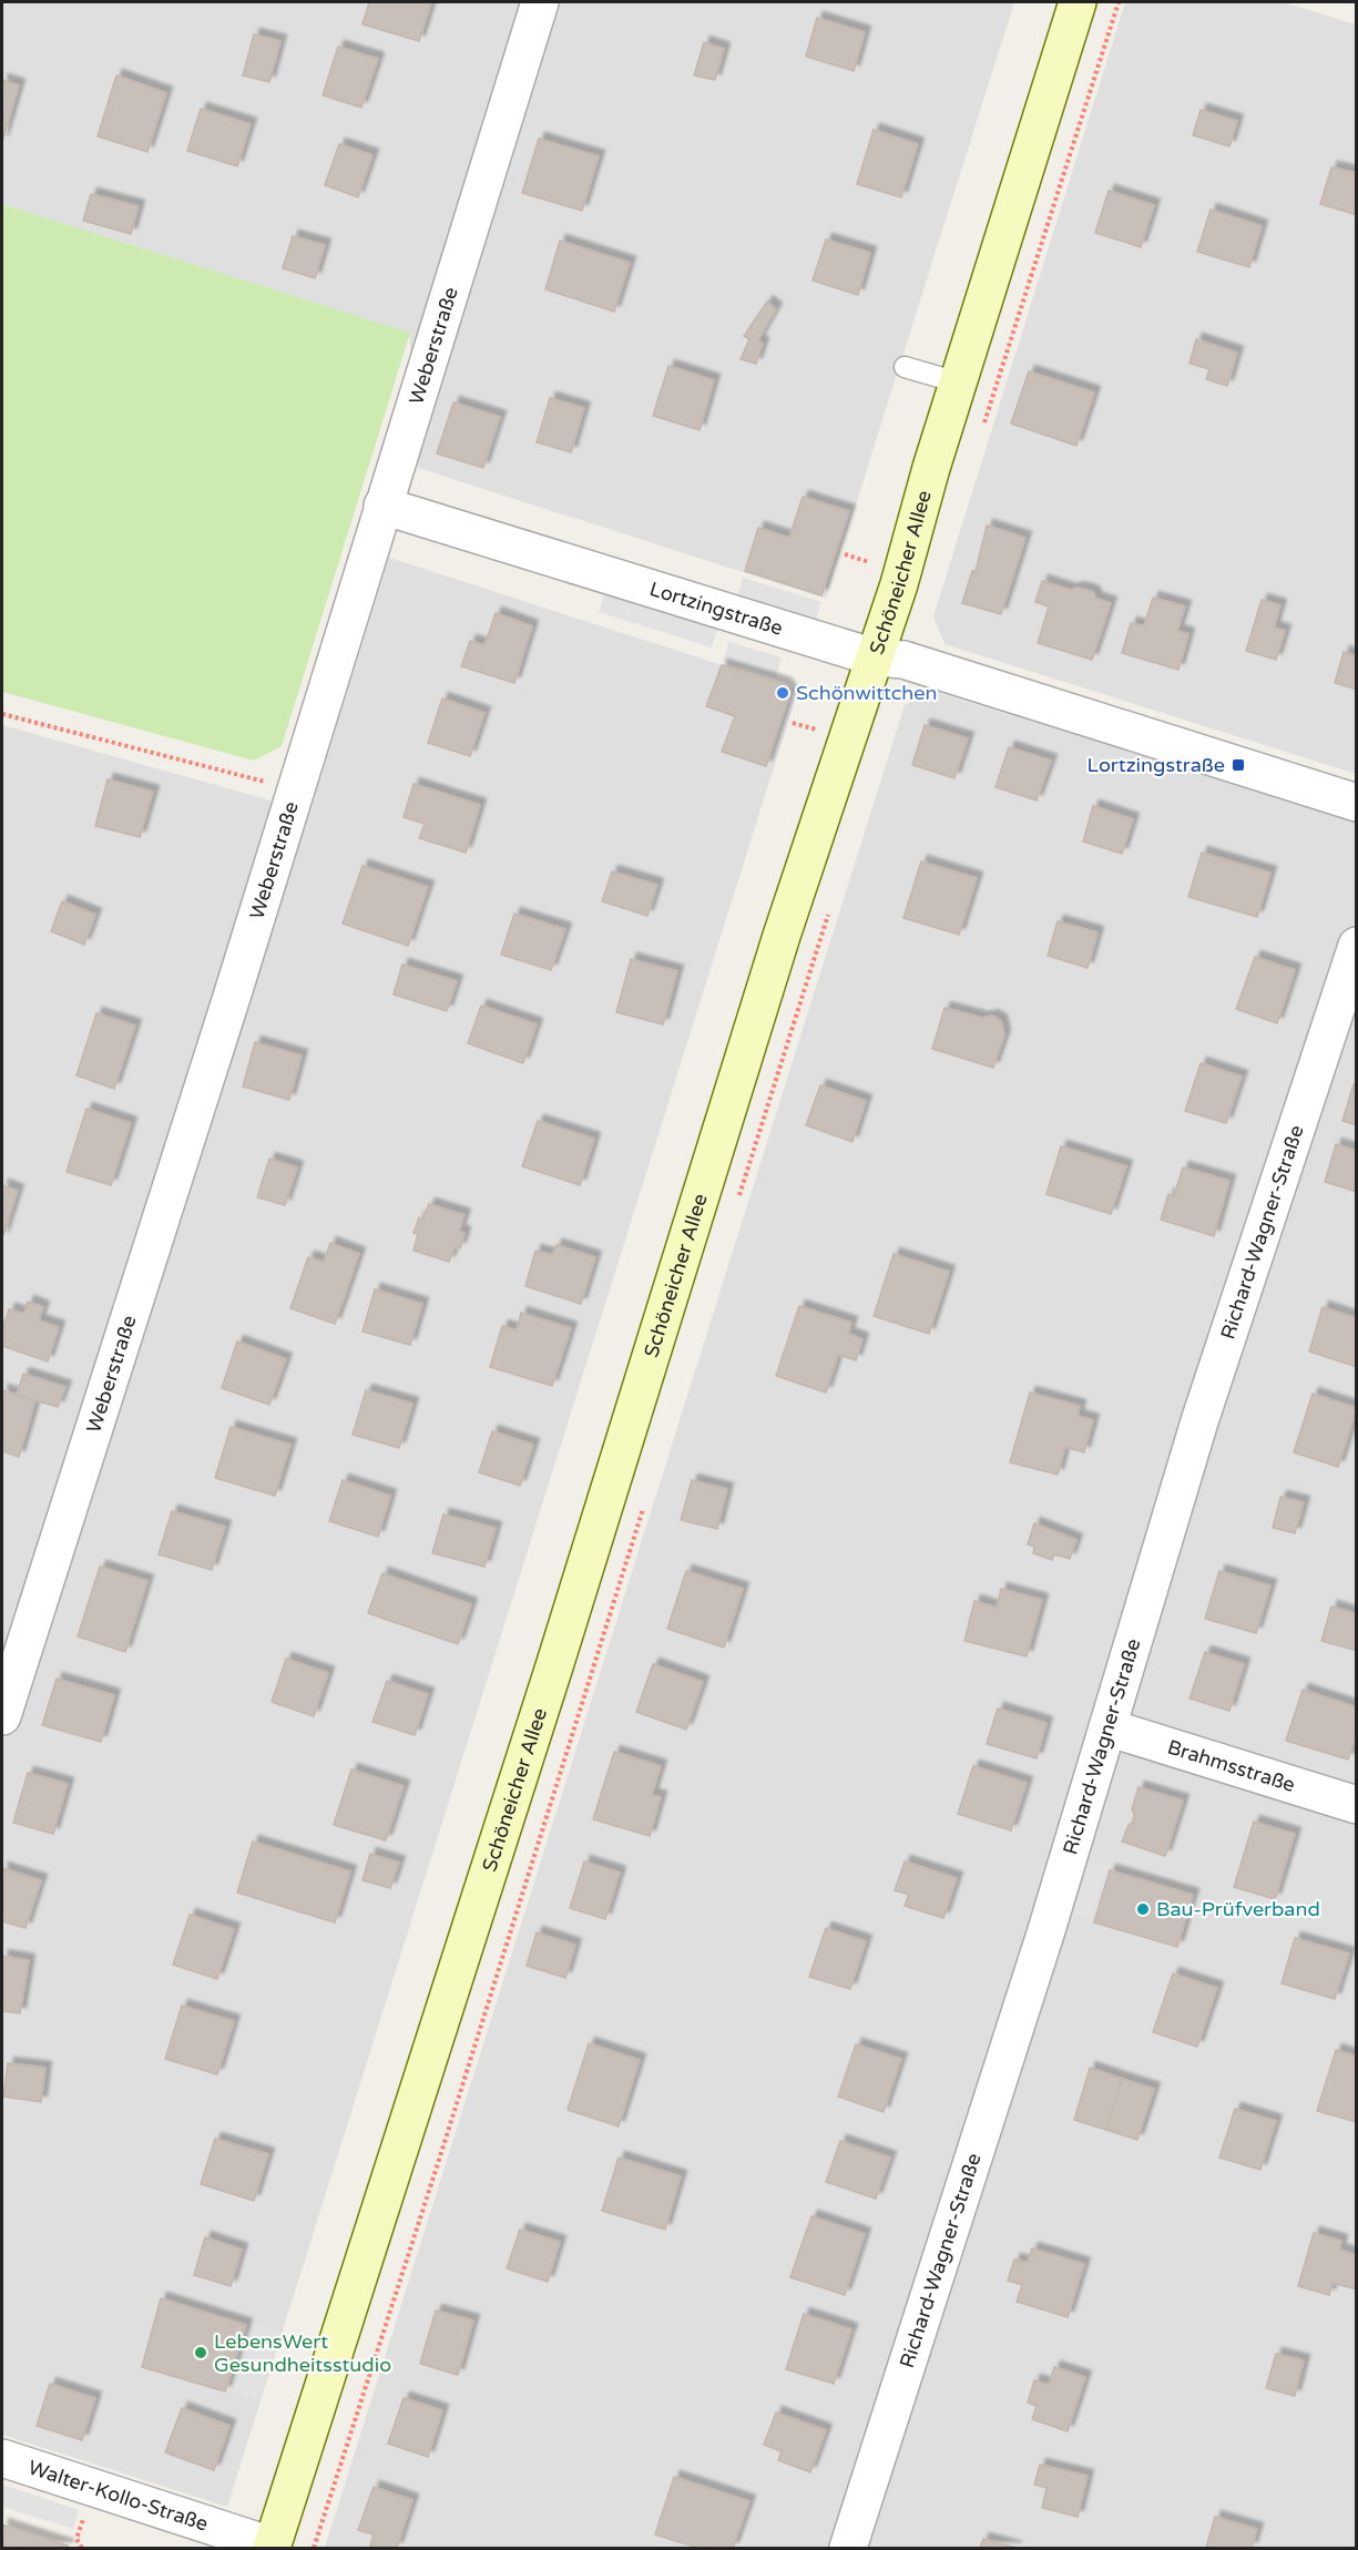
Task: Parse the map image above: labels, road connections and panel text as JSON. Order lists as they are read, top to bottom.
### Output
{
  "streets": {
    "street": [
      "Weberstraße",
      "Schöneicher Allee",
      "Lortzingstraße",
      "Richard-Wagner-Straße",
      "Brahmsstraße",
      "Walter-Kollo-Straße"
    ]
  },
  "crossings": [
    ["Weberstraße", "Lortzingstraße"],
    ["Schöneicher Allee", "Lortzingstraße"],
    ["Schöneicher Allee", "Walter-Kollo-Straße"],
    ["Richard-Wagner-Straße", "Brahmsstraße"]
  ],
  "places": {
    "other": ["Schönwittchen", "Bau-Prüfverband", "LebensWert Gesundheitsstudio"],
    "transit": ["Lortzingstraße"]
  }
}
